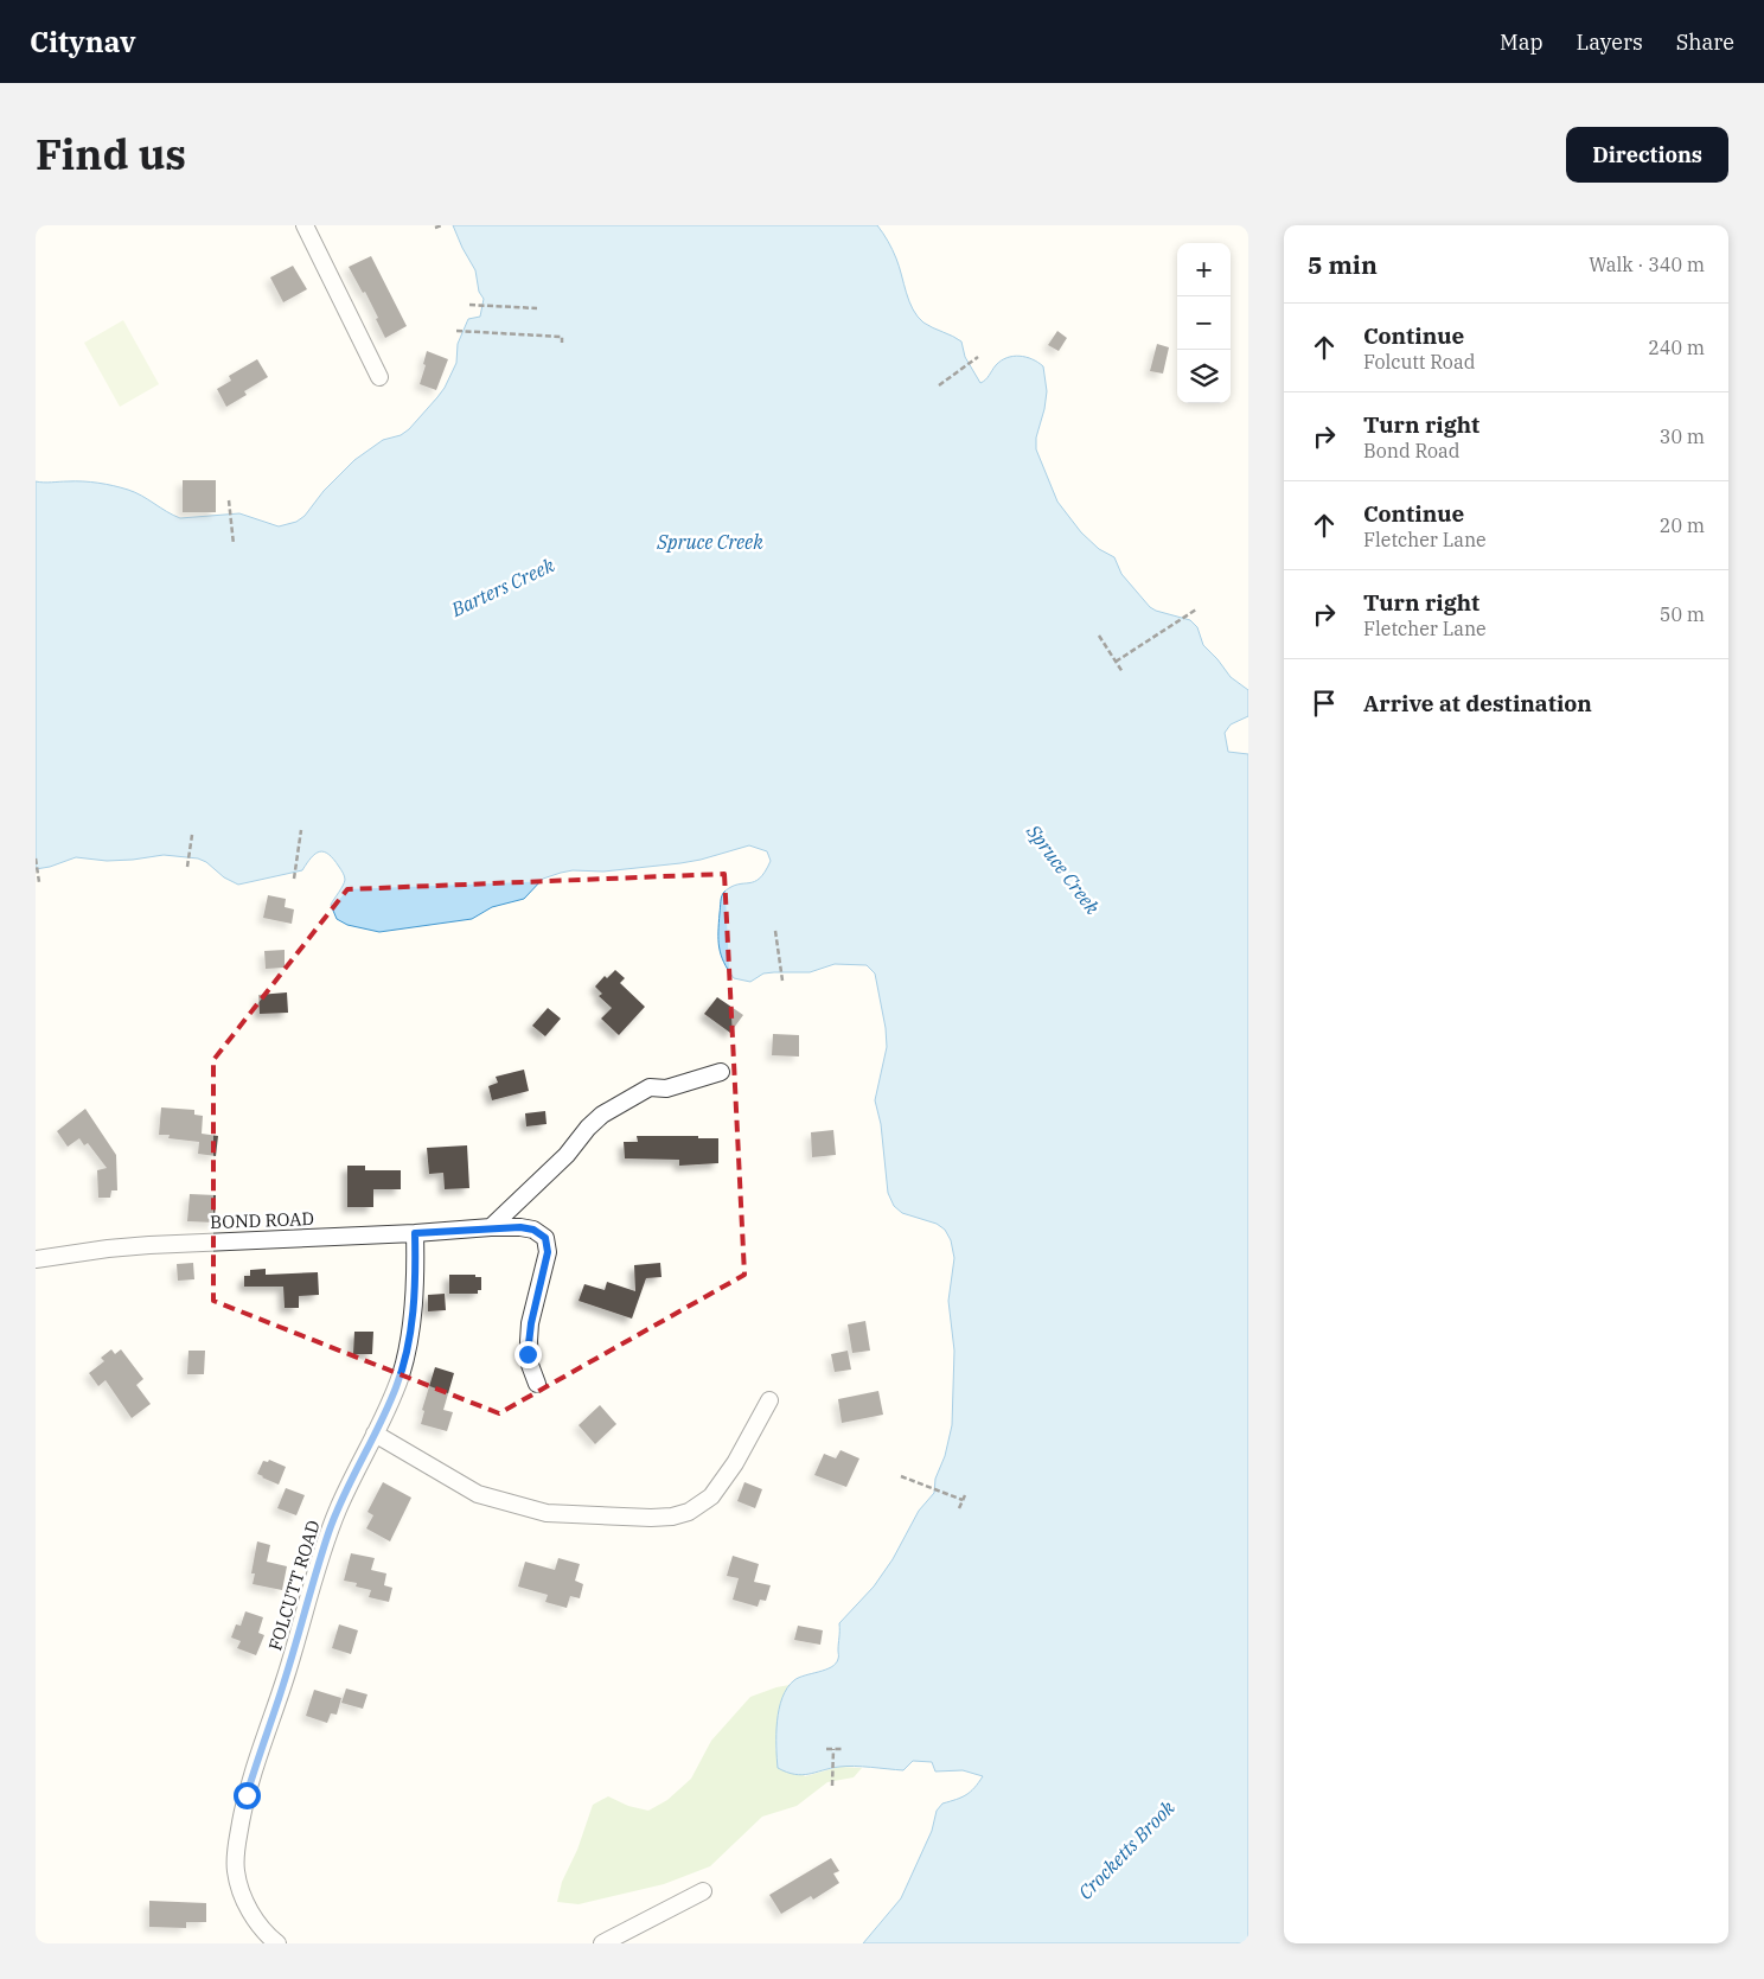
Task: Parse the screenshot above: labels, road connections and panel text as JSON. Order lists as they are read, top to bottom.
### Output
{
  "streets": {
    "street": ["BOND ROAD", "FOLCUTT ROAD"]
  },
  "crossings": [
    ["BOND ROAD", "FOLCUTT ROAD"]
  ],
  "water": ["Spruce Creek", "Barters Creek", "Crocketts Brook"],
  "page": {
    "header": "Citynav",
    "nav": ["Map", "Layers", "Share"],
    "title": "Find us",
    "buttons": "Directions",
    "heading": ["5 min", "Walk · 340 m"],
    "map_buttons": ["+", "−"],
    "list": [
      ["Continue", "Folcutt Road", "240 m"],
      ["Turn right", "Bond Road", "30 m"],
      ["Continue", "Fletcher Lane", "20 m"],
      ["Turn right", "Fletcher Lane", "50 m"],
      "Arrive at destination"
    ]
  }
}
